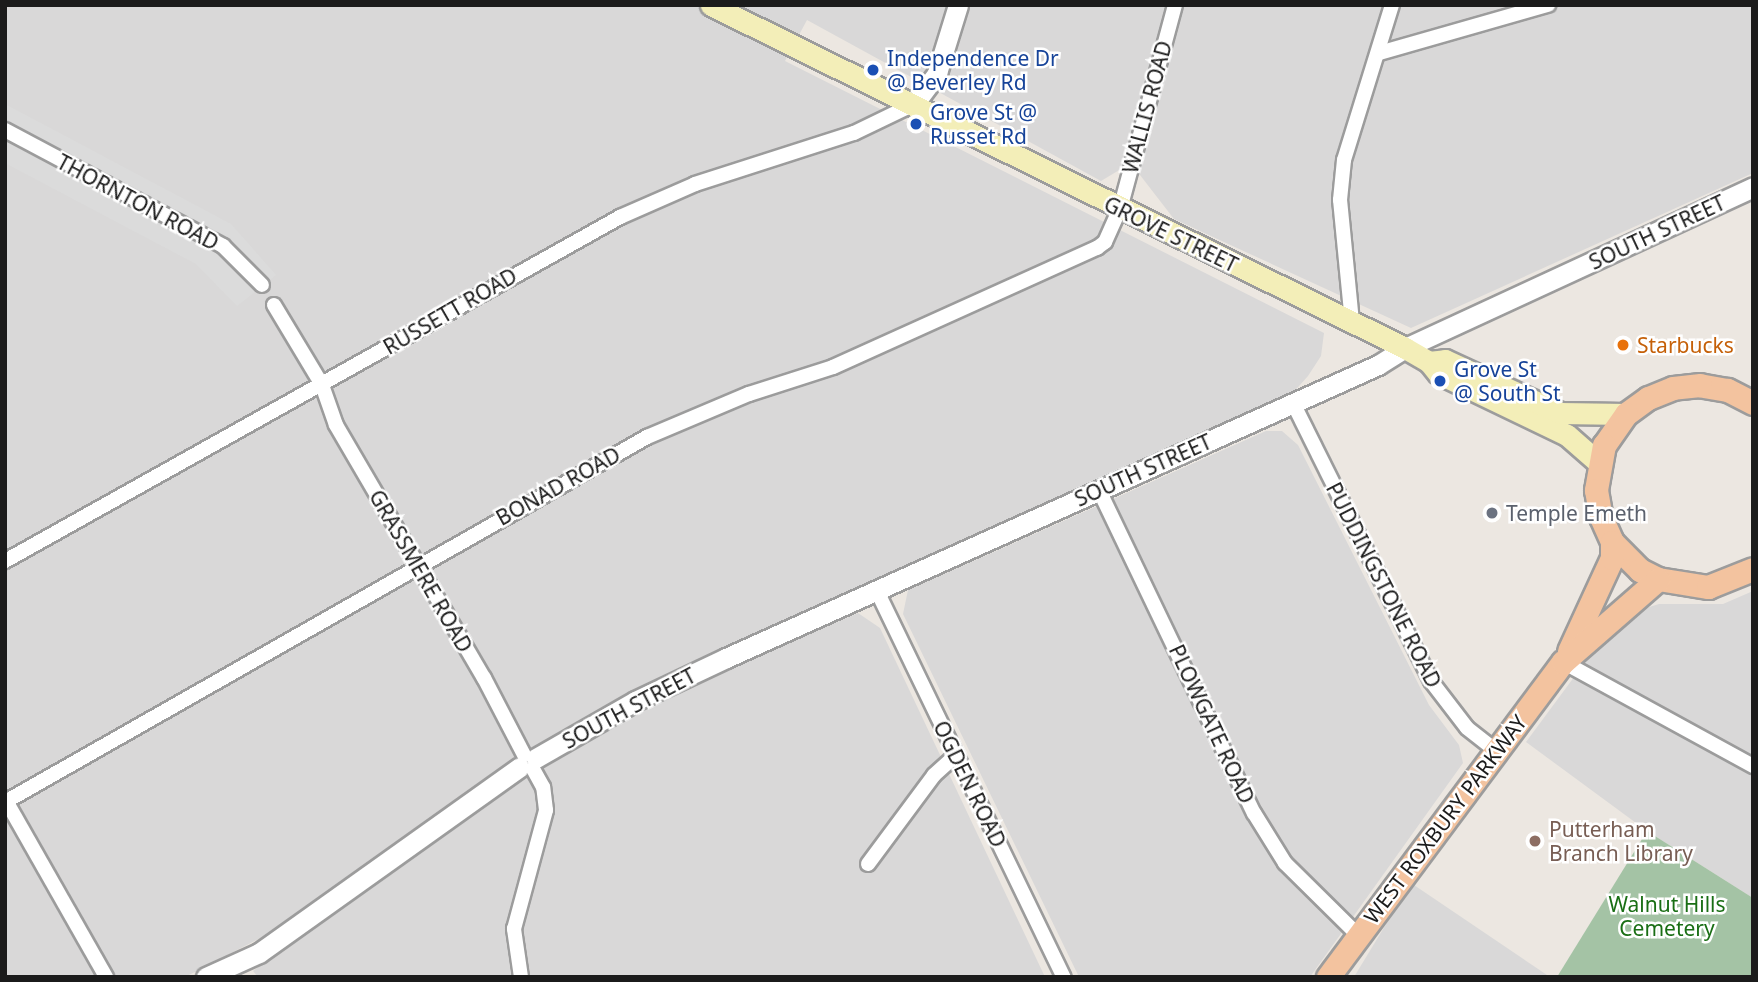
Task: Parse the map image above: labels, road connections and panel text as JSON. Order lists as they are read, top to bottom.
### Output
{
  "streets": {
    "main road": ["GROVE STREET", "WEST ROXBURY PARKWAY"],
    "street": [
      "WALLIS ROAD",
      "THORNTON ROAD",
      "SOUTH STREET",
      "RUSSETT ROAD",
      "BONAD ROAD",
      "GRASSMERE ROAD",
      "PUDDINGSTONE ROAD",
      "PLOWGATE ROAD",
      "OGDEN ROAD"
    ]
  },
  "crossings": [
    ["WALLIS ROAD", "GROVE STREET"],
    ["WALLIS ROAD", "BONAD ROAD"],
    ["SOUTH STREET", "GROVE STREET"],
    ["SOUTH STREET", "GRASSMERE ROAD"],
    ["SOUTH STREET", "PUDDINGSTONE ROAD"],
    ["SOUTH STREET", "PLOWGATE ROAD"],
    ["SOUTH STREET", "OGDEN ROAD"],
    ["GROVE STREET", "RUSSETT ROAD"],
    ["GROVE STREET", "BONAD ROAD"],
    ["RUSSETT ROAD", "GRASSMERE ROAD"],
    ["BONAD ROAD", "GRASSMERE ROAD"],
    ["PUDDINGSTONE ROAD", "WEST ROXBURY PARKWAY"],
    ["PLOWGATE ROAD", "WEST ROXBURY PARKWAY"]
  ],
  "parks": ["Walnut Hills Cemetery"],
  "places": [
    "Independence Dr @ Beverley Rd",
    "Grove St @ Russet Rd",
    "Starbucks",
    "Grove St @ South St",
    "Temple Emeth",
    "Putterham Branch Library"
  ]
}
